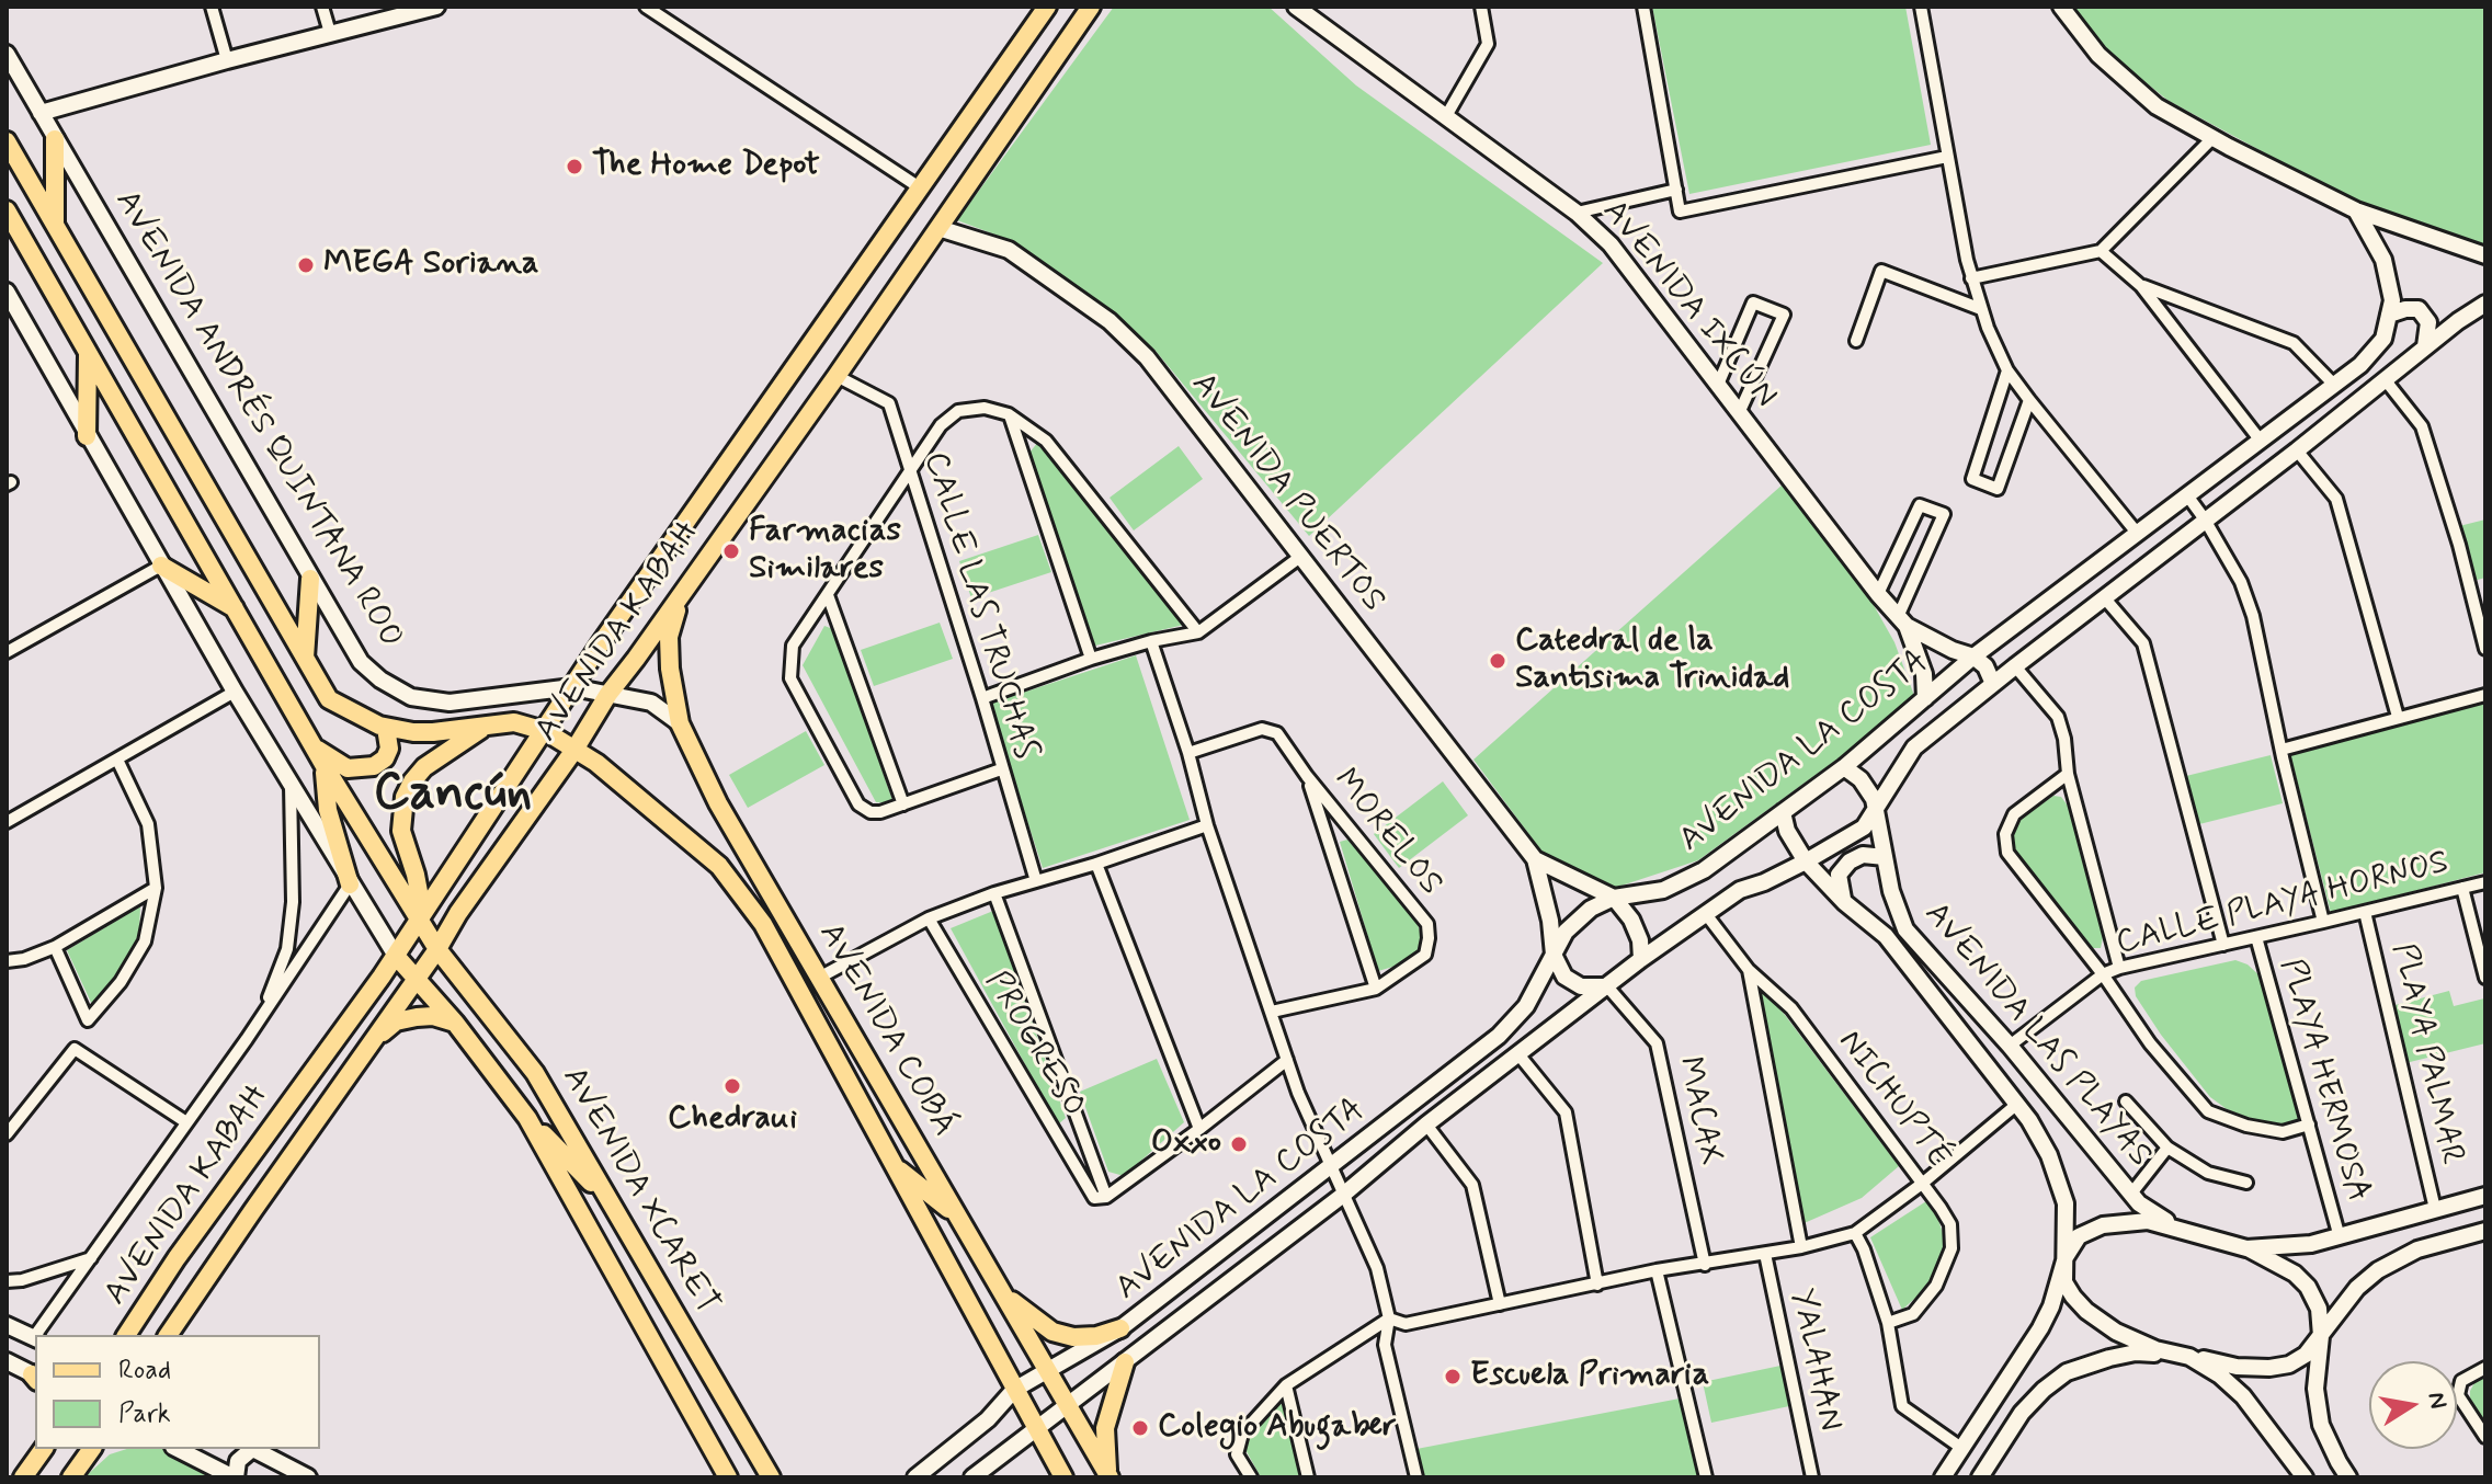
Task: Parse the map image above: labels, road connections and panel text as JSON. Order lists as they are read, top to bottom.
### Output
{
  "streets": {
    "main road": ["AVENIDA KABAH", "AVENIDA COBÁ", "AVENIDA XCARET"],
    "street": [
      "AVENIDA IXCÚN",
      "AVENIDA ANDRÉS QUINTANA ROO",
      "AVENIDA PUERTOS",
      "CALLE LAS TRUCHAS",
      "AVENIDA LA COSTA",
      "MORELOS",
      "CALLE PLAYA HORNOS",
      "AVENIDA LAS PLAYAS",
      "PROGRESO",
      "PLAYA PALMAR",
      "PLAYA HERMOSA",
      "NICHUPTÉ",
      "MACAX",
      "YALAHAN"
    ]
  },
  "crossings": [
    ["AVENIDA IXCÚN", "AVENIDA LA COSTA"],
    ["AVENIDA ANDRÉS QUINTANA ROO", "AVENIDA KABAH"],
    ["AVENIDA ANDRÉS QUINTANA ROO", "AVENIDA COBÁ"],
    ["AVENIDA PUERTOS", "AVENIDA KABAH"],
    ["AVENIDA PUERTOS", "AVENIDA LA COSTA"],
    ["AVENIDA PUERTOS", "MACAX"],
    ["CALLE LAS TRUCHAS", "AVENIDA KABAH"],
    ["AVENIDA KABAH", "AVENIDA COBÁ"],
    ["AVENIDA KABAH", "AVENIDA XCARET"],
    ["AVENIDA LA COSTA", "AVENIDA COBÁ"],
    ["AVENIDA LA COSTA", "AVENIDA LAS PLAYAS"],
    ["AVENIDA LA COSTA", "NICHUPTÉ"],
    ["AVENIDA LA COSTA", "MACAX"],
    ["CALLE PLAYA HORNOS", "AVENIDA LAS PLAYAS"],
    ["CALLE PLAYA HORNOS", "PLAYA PALMAR"],
    ["CALLE PLAYA HORNOS", "PLAYA HERMOSA"]
  ],
  "districts": ["Cancún"],
  "places": [
    "The Home Depot",
    "MEGA Soriana",
    "Farmacias Similares",
    "Catedral de la Santisima Trinidad",
    "Chedraui",
    "Oxxo",
    "Escuela Primaria",
    "Colegio Abugaber"
  ],
  "legend": ["Road", "Park"],
  "north": "right"
}
